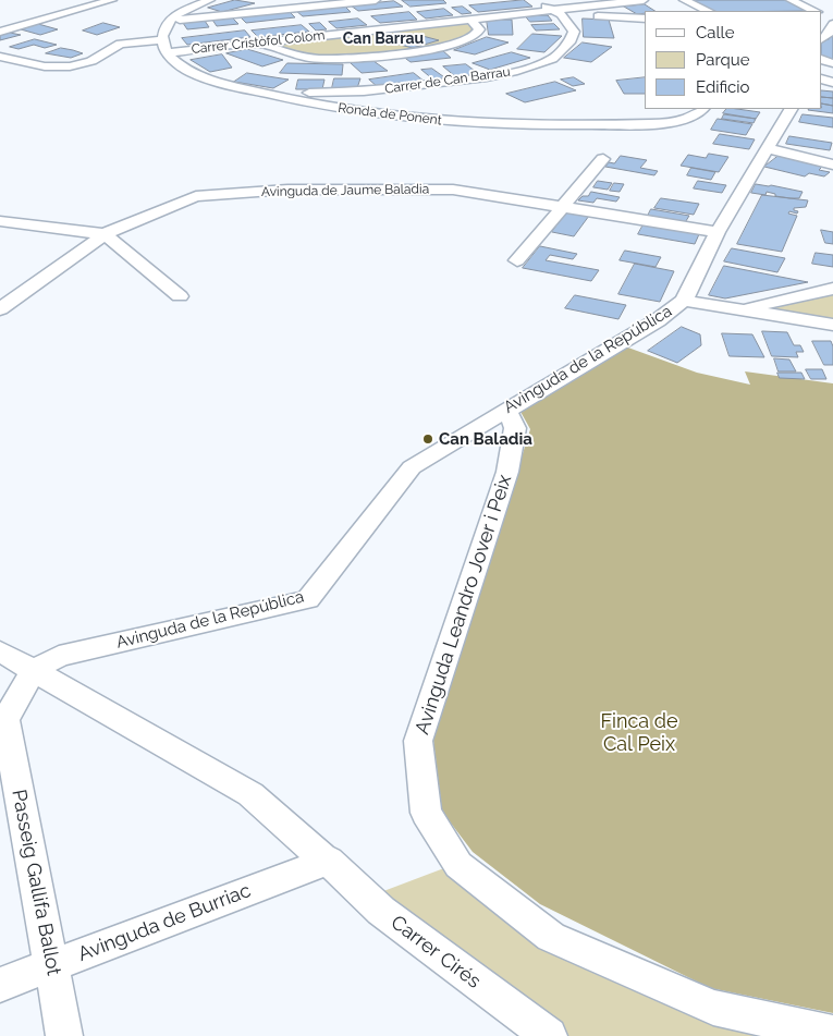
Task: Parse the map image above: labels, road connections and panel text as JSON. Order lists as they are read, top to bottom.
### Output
{
  "streets": {
    "street": [
      "Carrer Cristòfol Colom",
      "Carrer de Can Barrau",
      "Ronda de Ponent",
      "Avinguda de Jaume Baladia",
      "Avinguda de la República",
      "Avinguda Leandro Jover i Peix",
      "Passeig Gallifa Ballot",
      "Avinguda de Burriac",
      "Carrer Cirés"
    ]
  },
  "crossings": [
    ["Carrer Cristòfol Colom", "Carrer de Can Barrau"],
    ["Carrer Cristòfol Colom", "Ronda de Ponent"],
    ["Carrer de Can Barrau", "Ronda de Ponent"],
    ["Avinguda de Jaume Baladia", "Avinguda de la República"],
    ["Avinguda de la República", "Avinguda Leandro Jover i Peix"],
    ["Avinguda de la República", "Passeig Gallifa Ballot"],
    ["Avinguda de la República", "Carrer Cirés"],
    ["Passeig Gallifa Ballot", "Avinguda de Burriac"],
    ["Passeig Gallifa Ballot", "Carrer Cirés"],
    ["Avinguda de Burriac", "Carrer Cirés"]
  ],
  "districts": ["Can Barrau"],
  "parks": ["Finca de Cal Peix"],
  "places": ["Can Baladia"],
  "legend": ["Calle", "Parque", "Edificio"]
}
